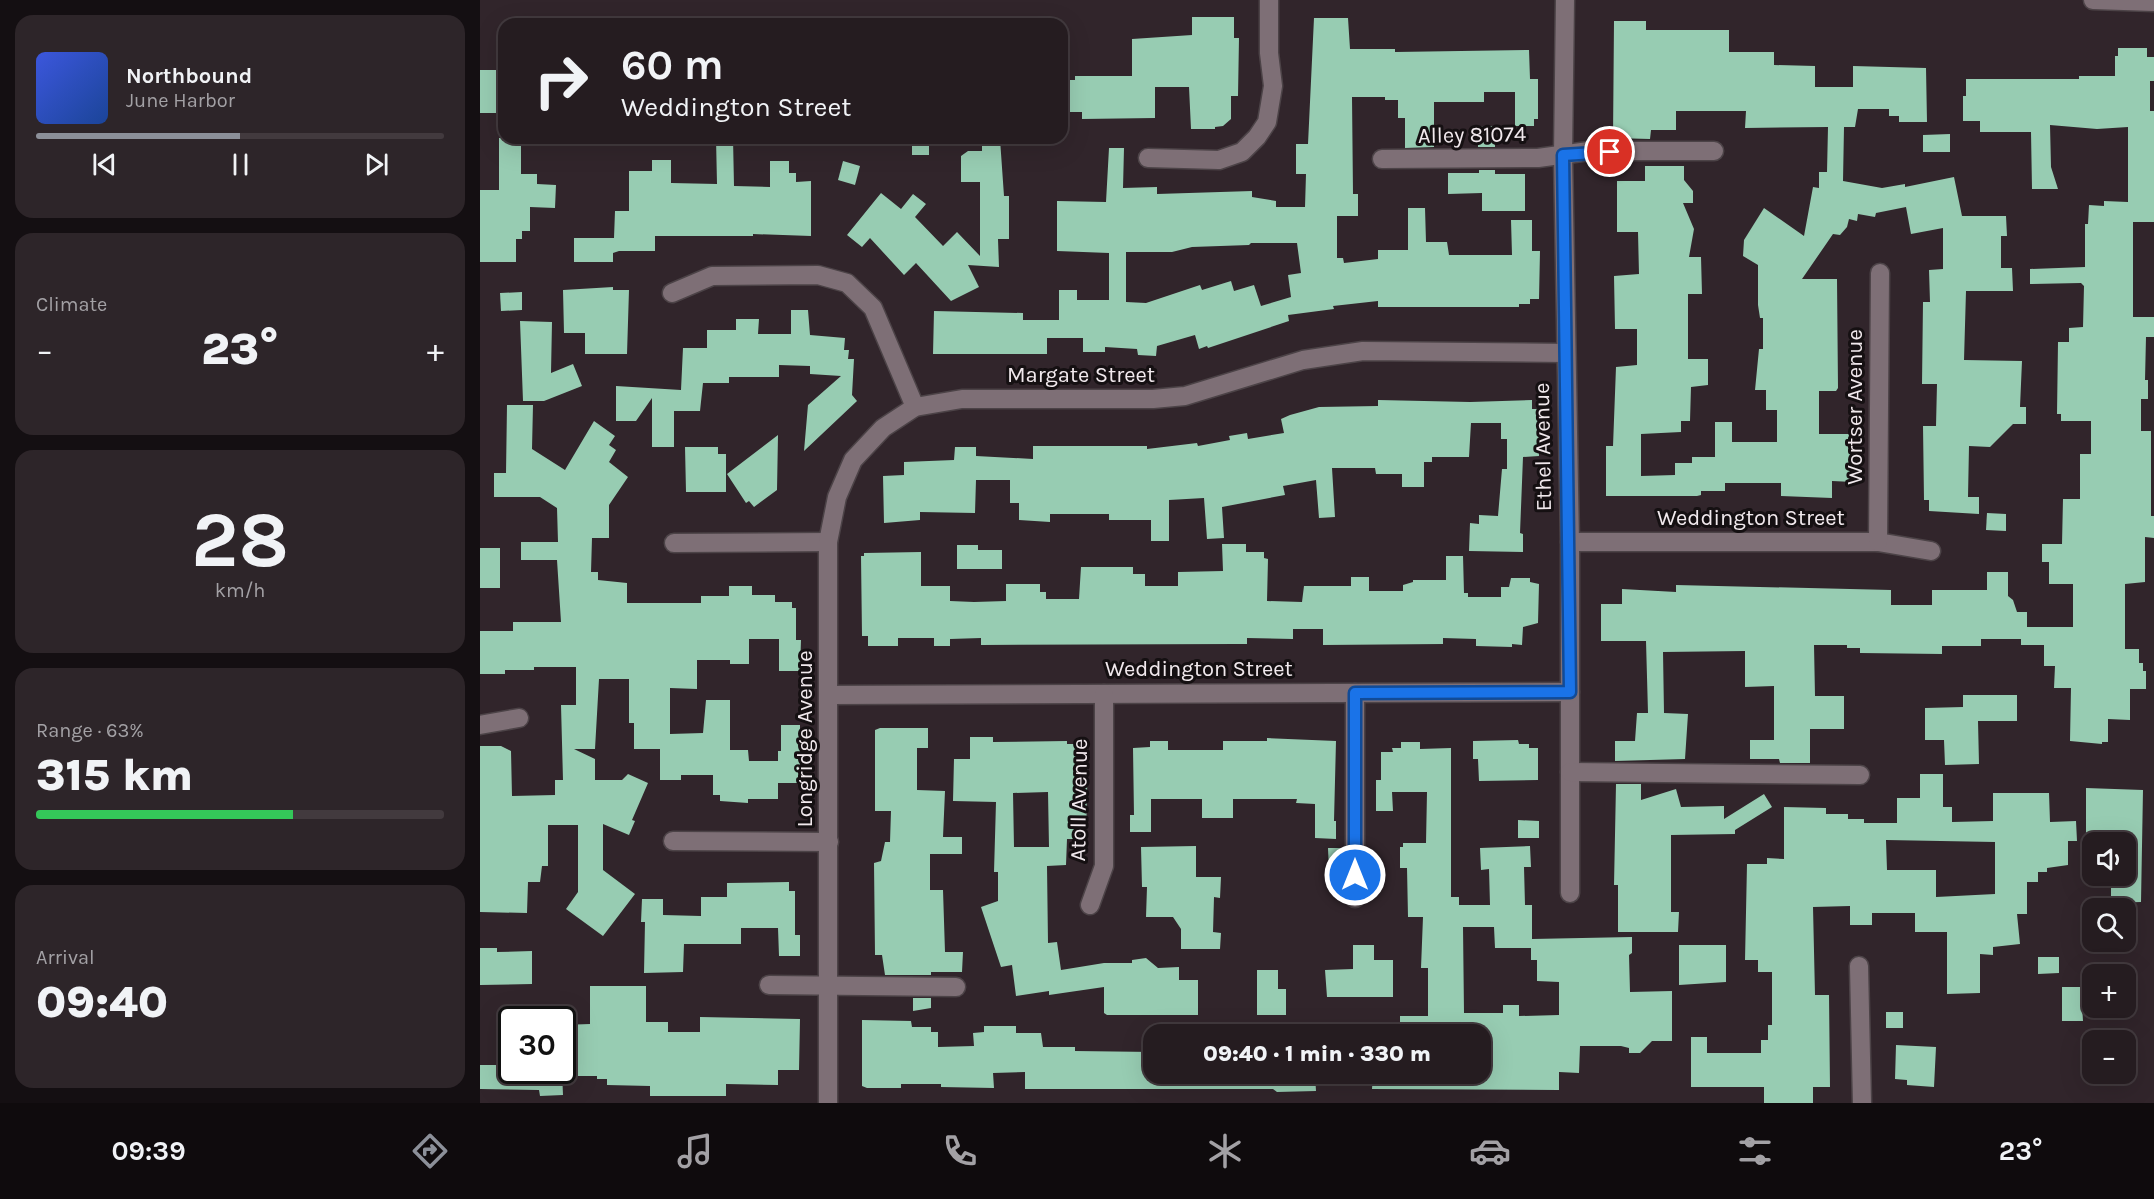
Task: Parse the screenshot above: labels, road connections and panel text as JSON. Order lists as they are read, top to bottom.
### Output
{
  "streets": {
    "street": [
      "Alley 81074",
      "Margate Street",
      "Wortser Avenue",
      "Ethel Avenue",
      "Weddington Street",
      "Longridge Avenue",
      "Atoll Avenue"
    ]
  },
  "crossings": [
    ["Alley 81074", "Ethel Avenue"],
    ["Margate Street", "Ethel Avenue"],
    ["Margate Street", "Longridge Avenue"],
    ["Wortser Avenue", "Weddington Street"],
    ["Ethel Avenue", "Weddington Street"],
    ["Weddington Street", "Longridge Avenue"],
    ["Weddington Street", "Atoll Avenue"]
  ],
  "page": {
    "turn": ["60 m", "Weddington Street"],
    "song": ["Northbound", "June Harbor"],
    "tile": [
      "Climate",
      ["28", "km/h"],
      ["Range · 63%", "315 km"],
      ["Arrival", "09:40"]
    ],
    "heat": ["−", "23°", "+"],
    "map_buttons": ["+", "−"],
    "limit": "30",
    "trip": "09:40 · 1 min · 330 m",
    "tabs": ["09:39", "23°"]
  }
}
